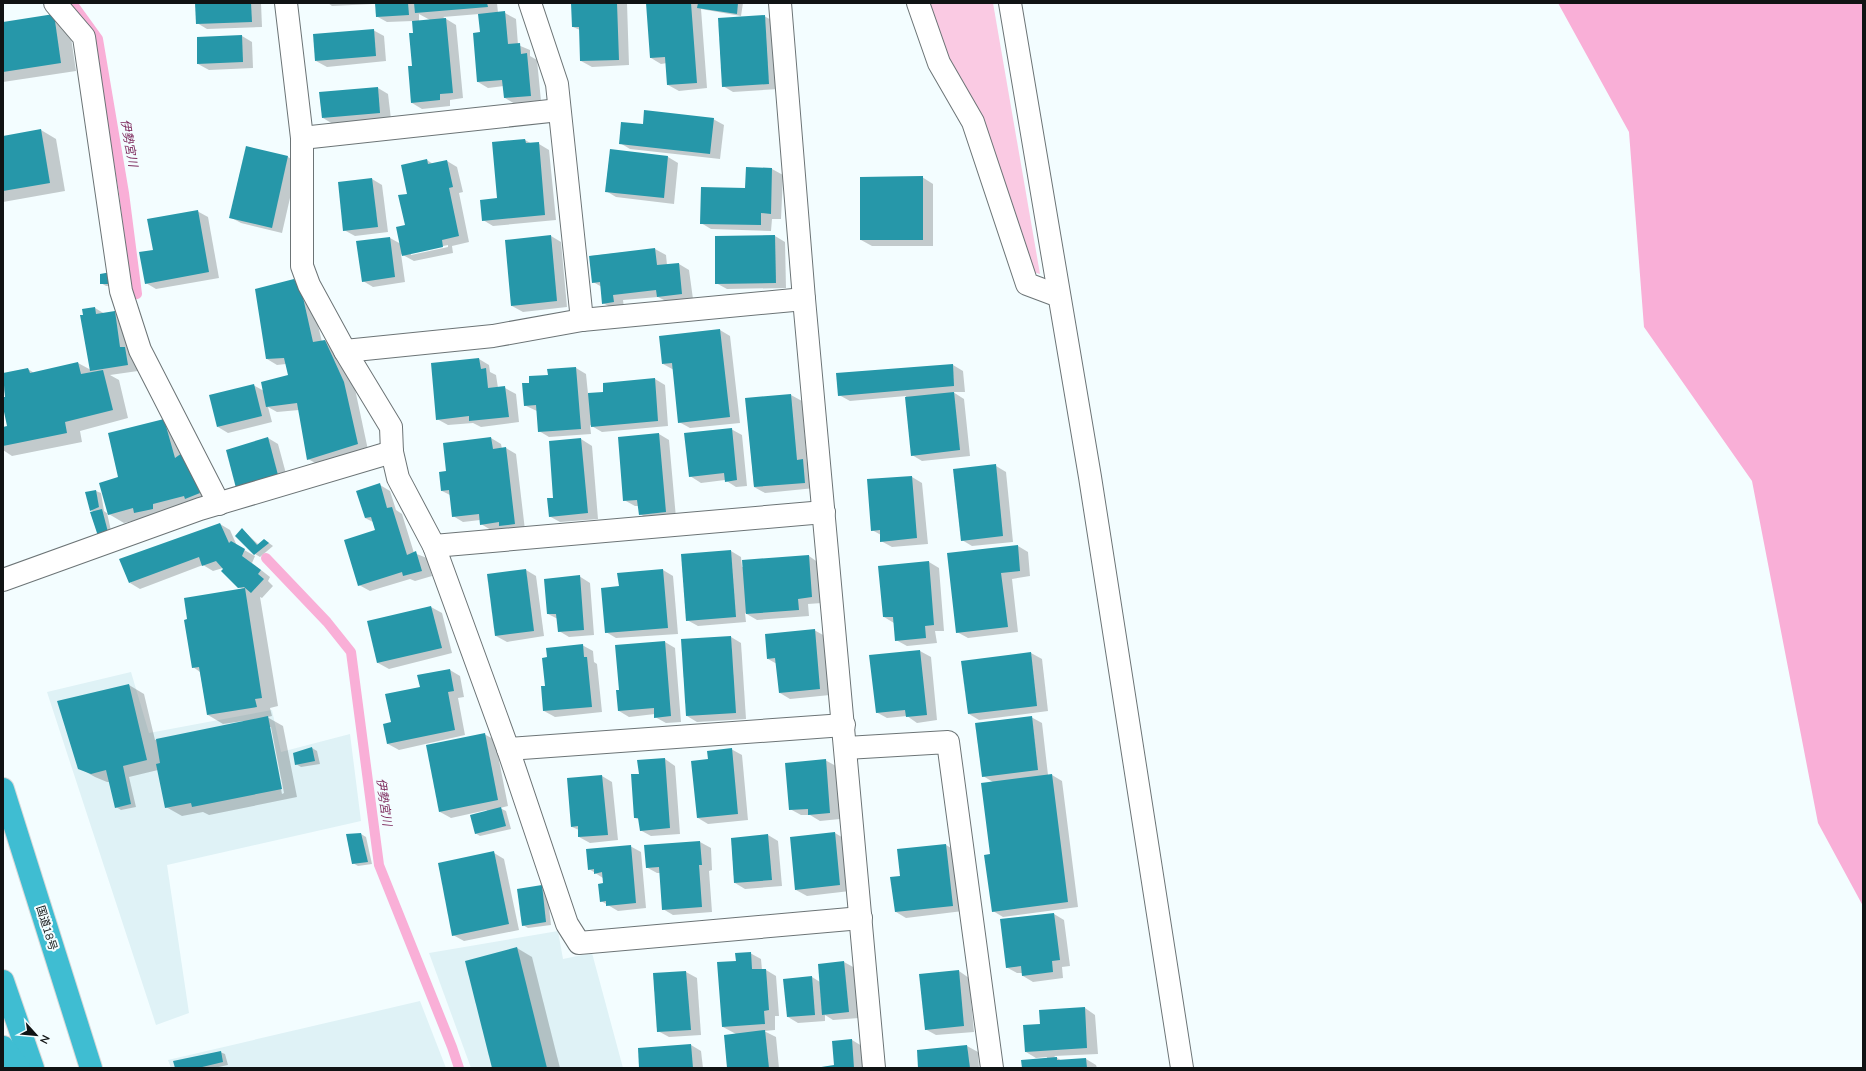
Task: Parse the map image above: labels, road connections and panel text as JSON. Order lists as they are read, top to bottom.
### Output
{
  "streets": {
    "highway": ["国道18号"]
  },
  "water": ["伊勢宮川"],
  "north": "bottom right"
}
